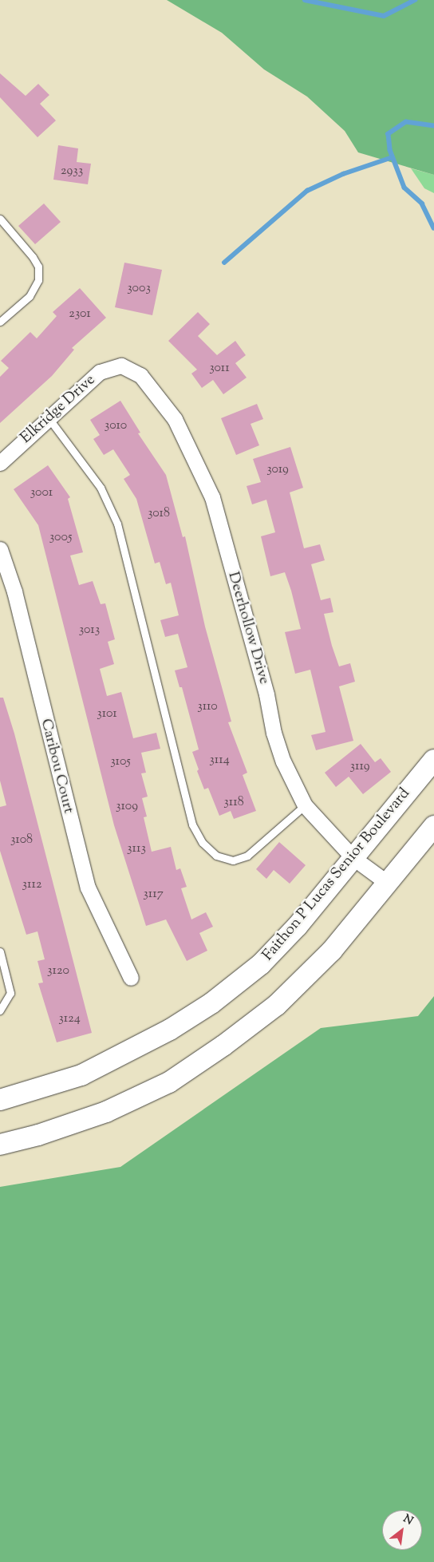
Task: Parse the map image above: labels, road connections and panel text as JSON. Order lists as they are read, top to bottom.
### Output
{
  "streets": {
    "main road": ["Faithon P Lucas Senior Boulevard"],
    "street": ["Elkridge Drive", "Deerhollow Drive", "Caribou Court"]
  },
  "crossings": [
    ["Elkridge Drive", "Deerhollow Drive"],
    ["Deerhollow Drive", "Faithon P Lucas Senior Boulevard"]
  ],
  "house_numbers": [
    "2933",
    "3003",
    "2301",
    "3011",
    "3010",
    "3019",
    "3001",
    "3018",
    "3005",
    "3013",
    "3110",
    "3101",
    "3114",
    "3105",
    "3119",
    "3118",
    "3109",
    "3108",
    "3113",
    "3112",
    "3117",
    "3120",
    "3124"
  ],
  "north": "top right"
}
